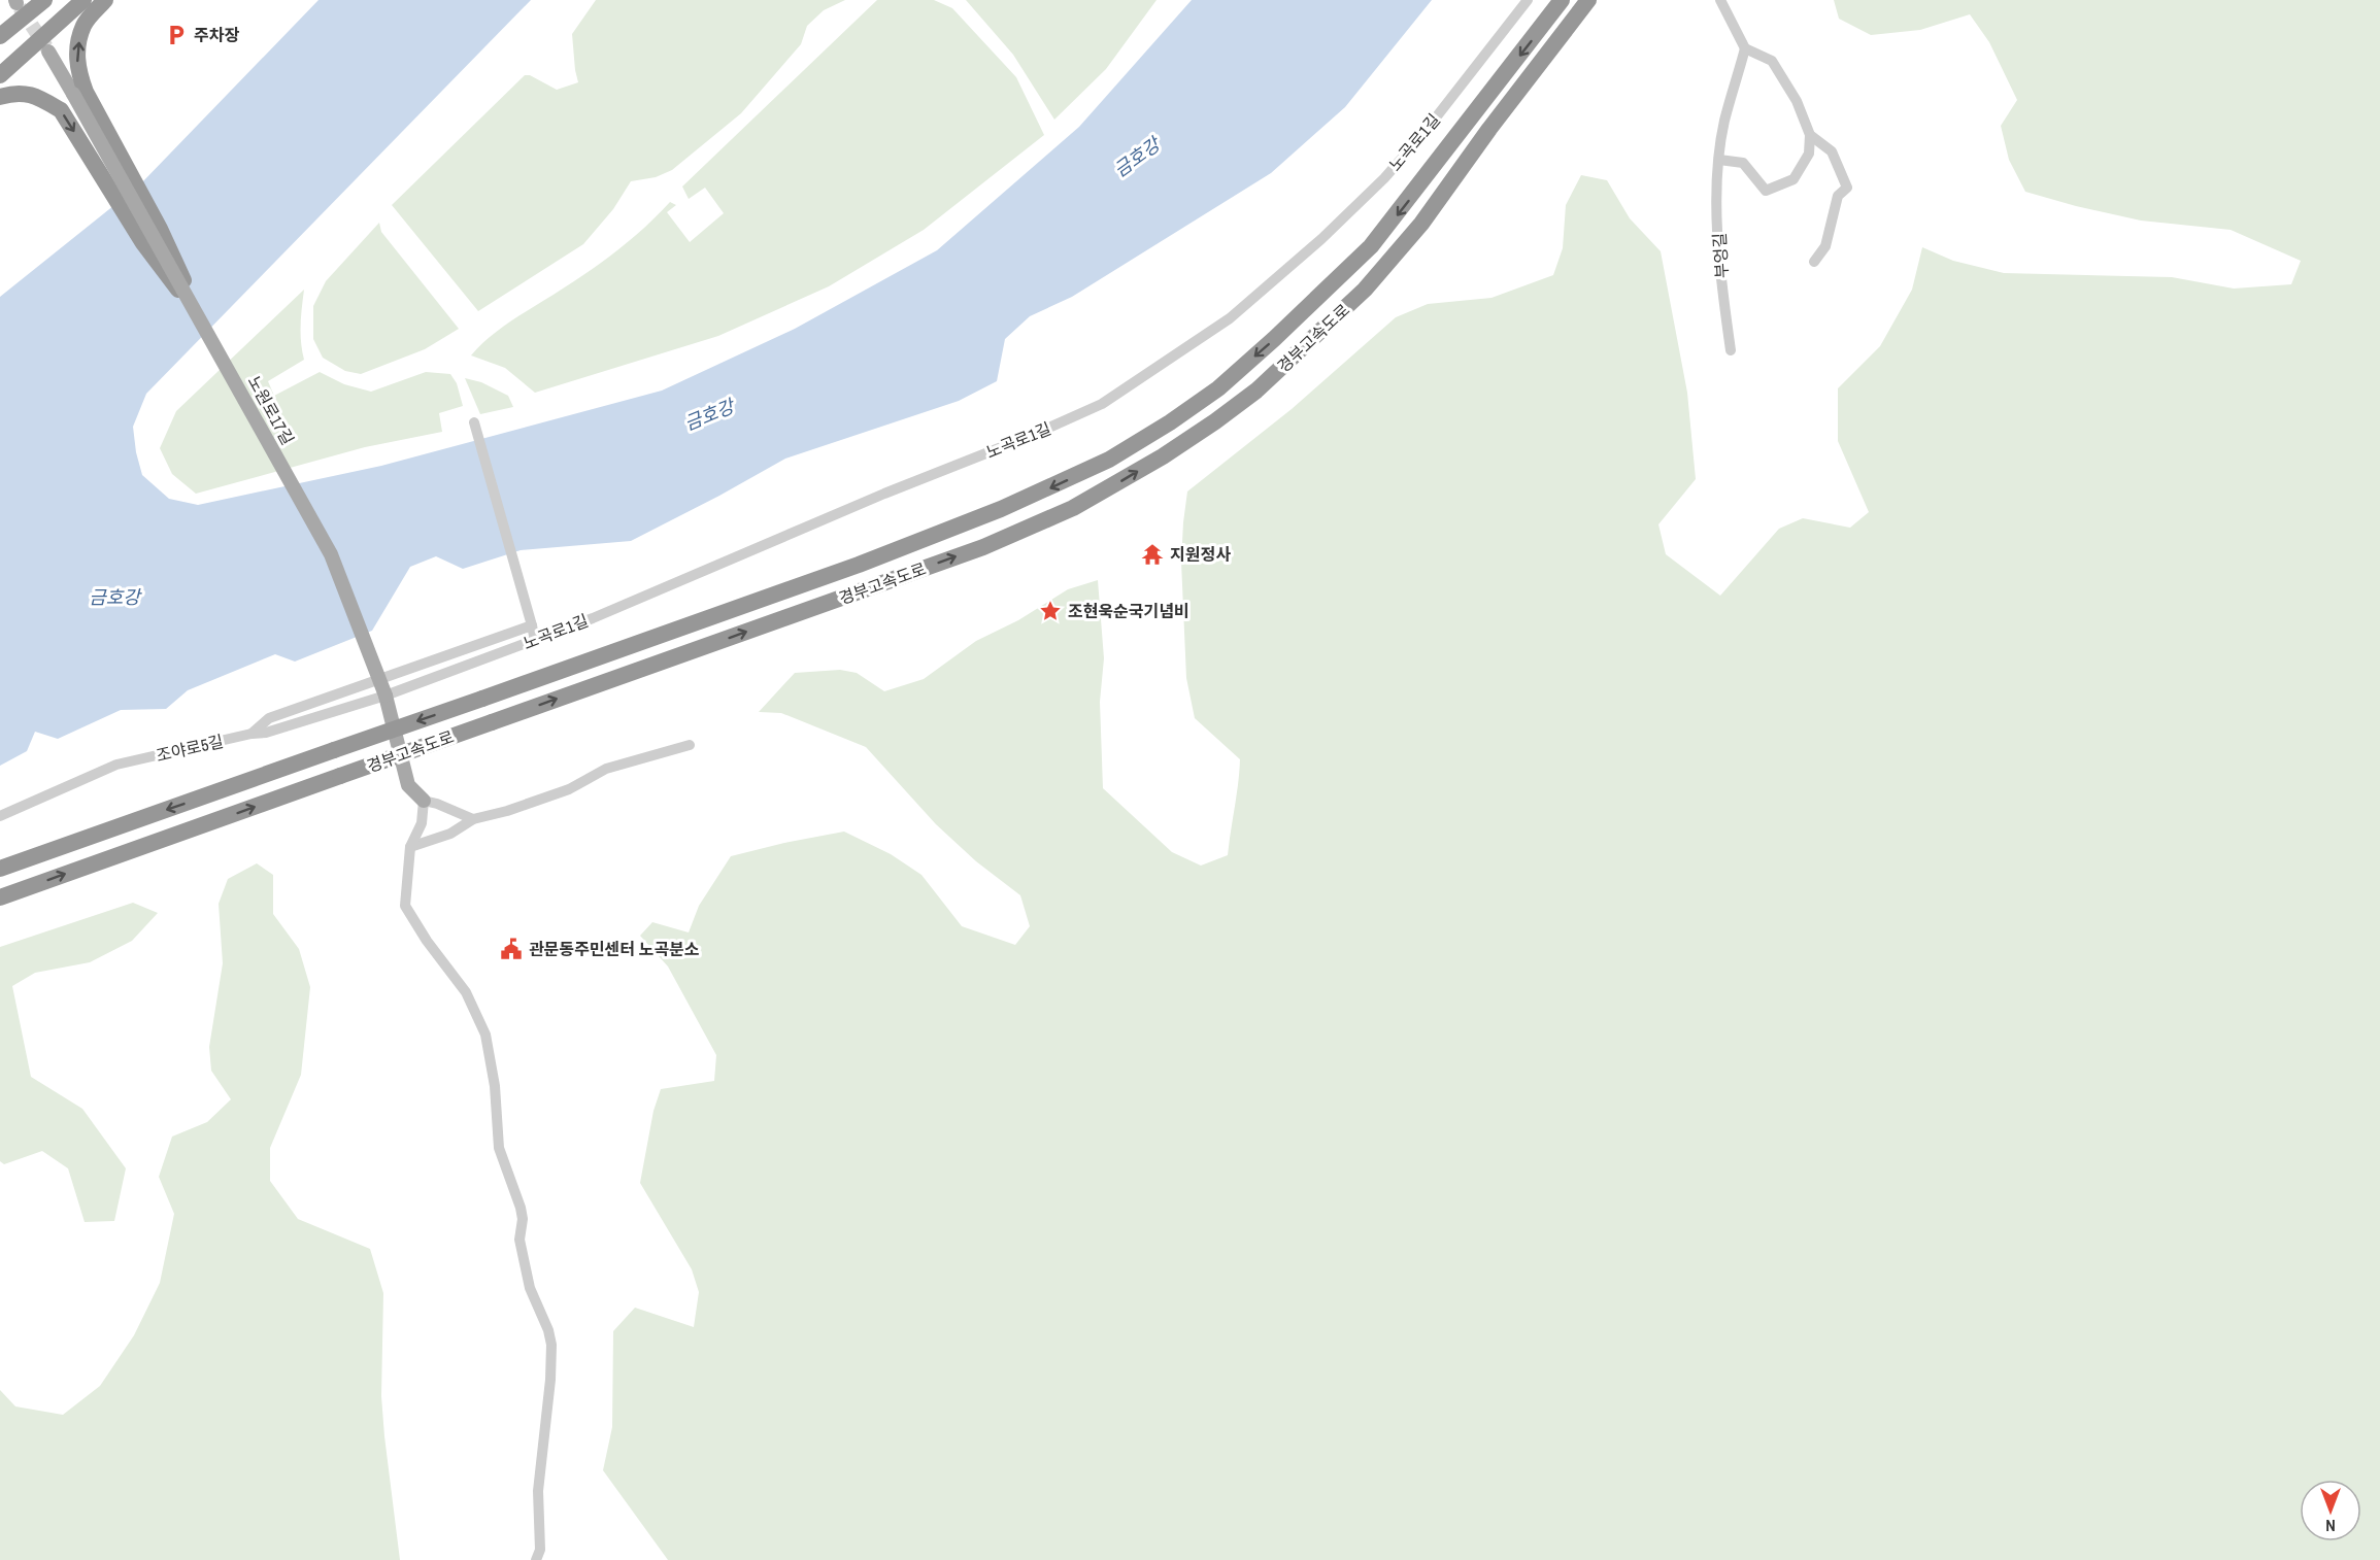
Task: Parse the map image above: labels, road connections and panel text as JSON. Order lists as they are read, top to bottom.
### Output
{
  "streets": {
    "highway": ["경부고속도로"],
    "main road": ["노원로17길"],
    "street": ["노곡로1길", "부엉길", "조야로5길"]
  },
  "crossings": [
    ["노곡로1길", "노원로17길"],
    ["노곡로1길", "조야로5길"],
    ["노원로17길", "조야로5길"]
  ],
  "water": ["금호강"],
  "places": {
    "parking": ["주차장"],
    "temple": ["지원정사"],
    "place": ["조현욱순국기념비"],
    "public building": ["관문동주민센터 노곡분소"]
  },
  "north": "bottom"
}
